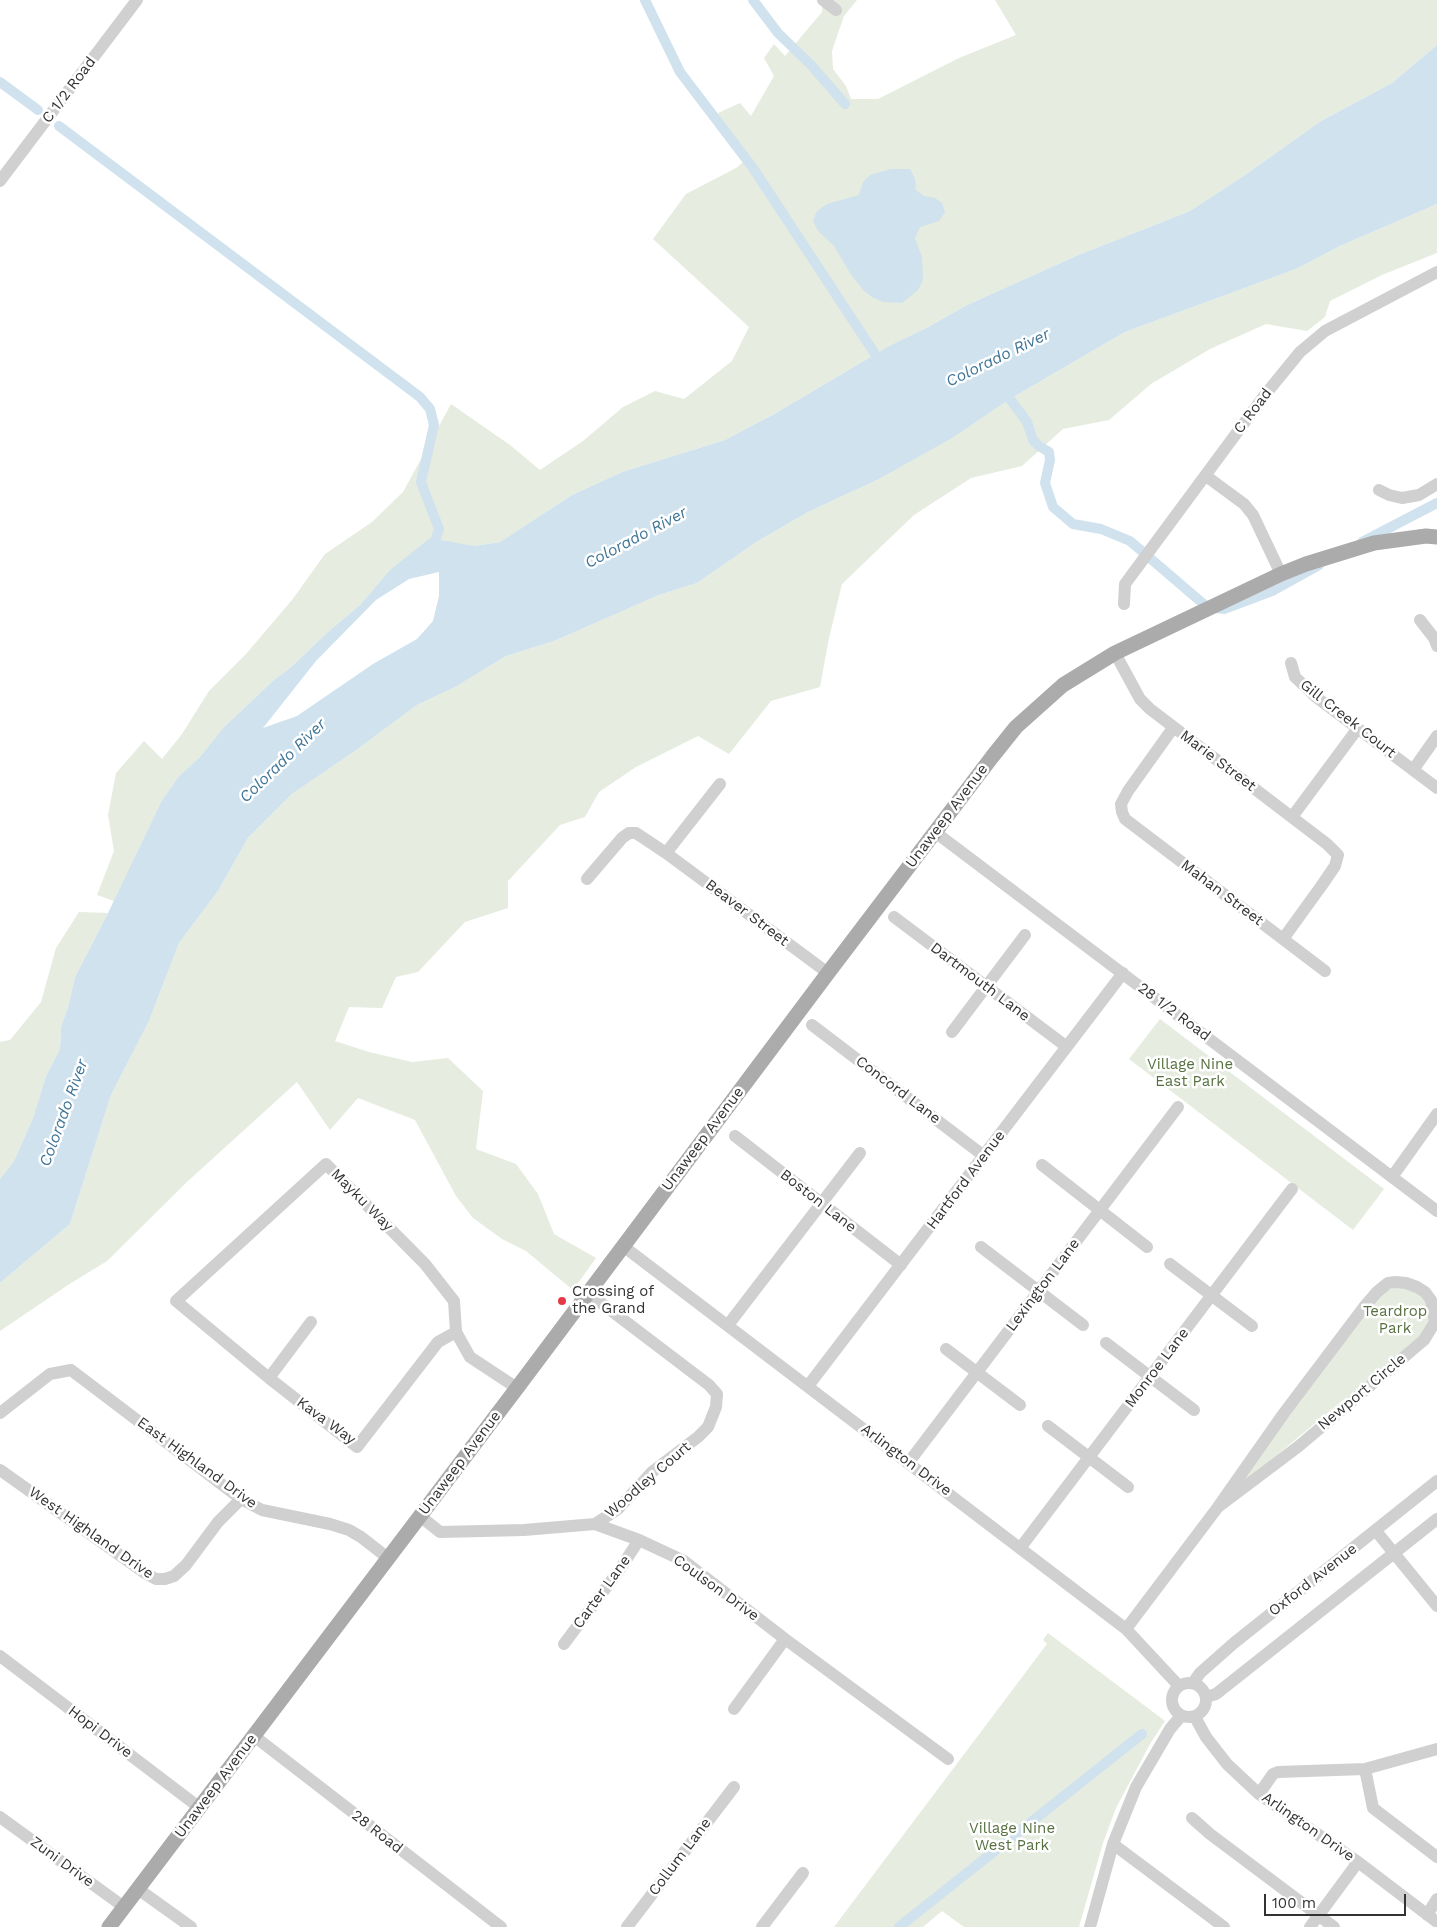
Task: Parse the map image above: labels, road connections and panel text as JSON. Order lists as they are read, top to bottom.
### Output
{
  "streets": {
    "main road": ["Unaweep Avenue"],
    "street": [
      "C 1/2 Road",
      "C Road",
      "Gill Creek Court",
      "Marie Street",
      "Mahan Street",
      "Beaver Street",
      "Dartmouth Lane",
      "28 1/2 Road",
      "Concord Lane",
      "Hartford Avenue",
      "Mayku Way",
      "Boston Lane",
      "Lexington Lane",
      "Monroe Lane",
      "Newport Circle",
      "Kava Way",
      "Arlington Drive",
      "East Highland Drive",
      "Woodley Court",
      "West Highland Drive",
      "Oxford Avenue",
      "Coulson Drive",
      "Carter Lane",
      "Hopi Drive",
      "28 Road",
      "Collum Lane",
      "Zuni Drive"
    ]
  },
  "crossings": [
    ["Marie Street", "Unaweep Avenue"],
    ["Marie Street", "Mahan Street"],
    ["Unaweep Avenue", "Beaver Street"],
    ["Unaweep Avenue", "28 1/2 Road"],
    ["Unaweep Avenue", "Mayku Way"],
    ["Unaweep Avenue", "Arlington Drive"],
    ["Unaweep Avenue", "East Highland Drive"],
    ["Unaweep Avenue", "Woodley Court"],
    ["Unaweep Avenue", "Coulson Drive"],
    ["Unaweep Avenue", "Hopi Drive"],
    ["Unaweep Avenue", "28 Road"],
    ["Unaweep Avenue", "Zuni Drive"],
    ["Dartmouth Lane", "Hartford Avenue"],
    ["28 1/2 Road", "Hartford Avenue"],
    ["Concord Lane", "Hartford Avenue"],
    ["Hartford Avenue", "Boston Lane"],
    ["Hartford Avenue", "Arlington Drive"],
    ["Mayku Way", "Kava Way"],
    ["Lexington Lane", "Arlington Drive"],
    ["Monroe Lane", "Arlington Drive"],
    ["Newport Circle", "Arlington Drive"],
    ["Arlington Drive", "Oxford Avenue"],
    ["East Highland Drive", "West Highland Drive"],
    ["Woodley Court", "Coulson Drive"],
    ["Coulson Drive", "Carter Lane"]
  ],
  "water": ["Colorado River"],
  "parks": ["Village Nine East Park", "Teardrop Park", "Village Nine West Park"],
  "places": ["Crossing of the Grand"],
  "scale_bar": "100 m"
}
